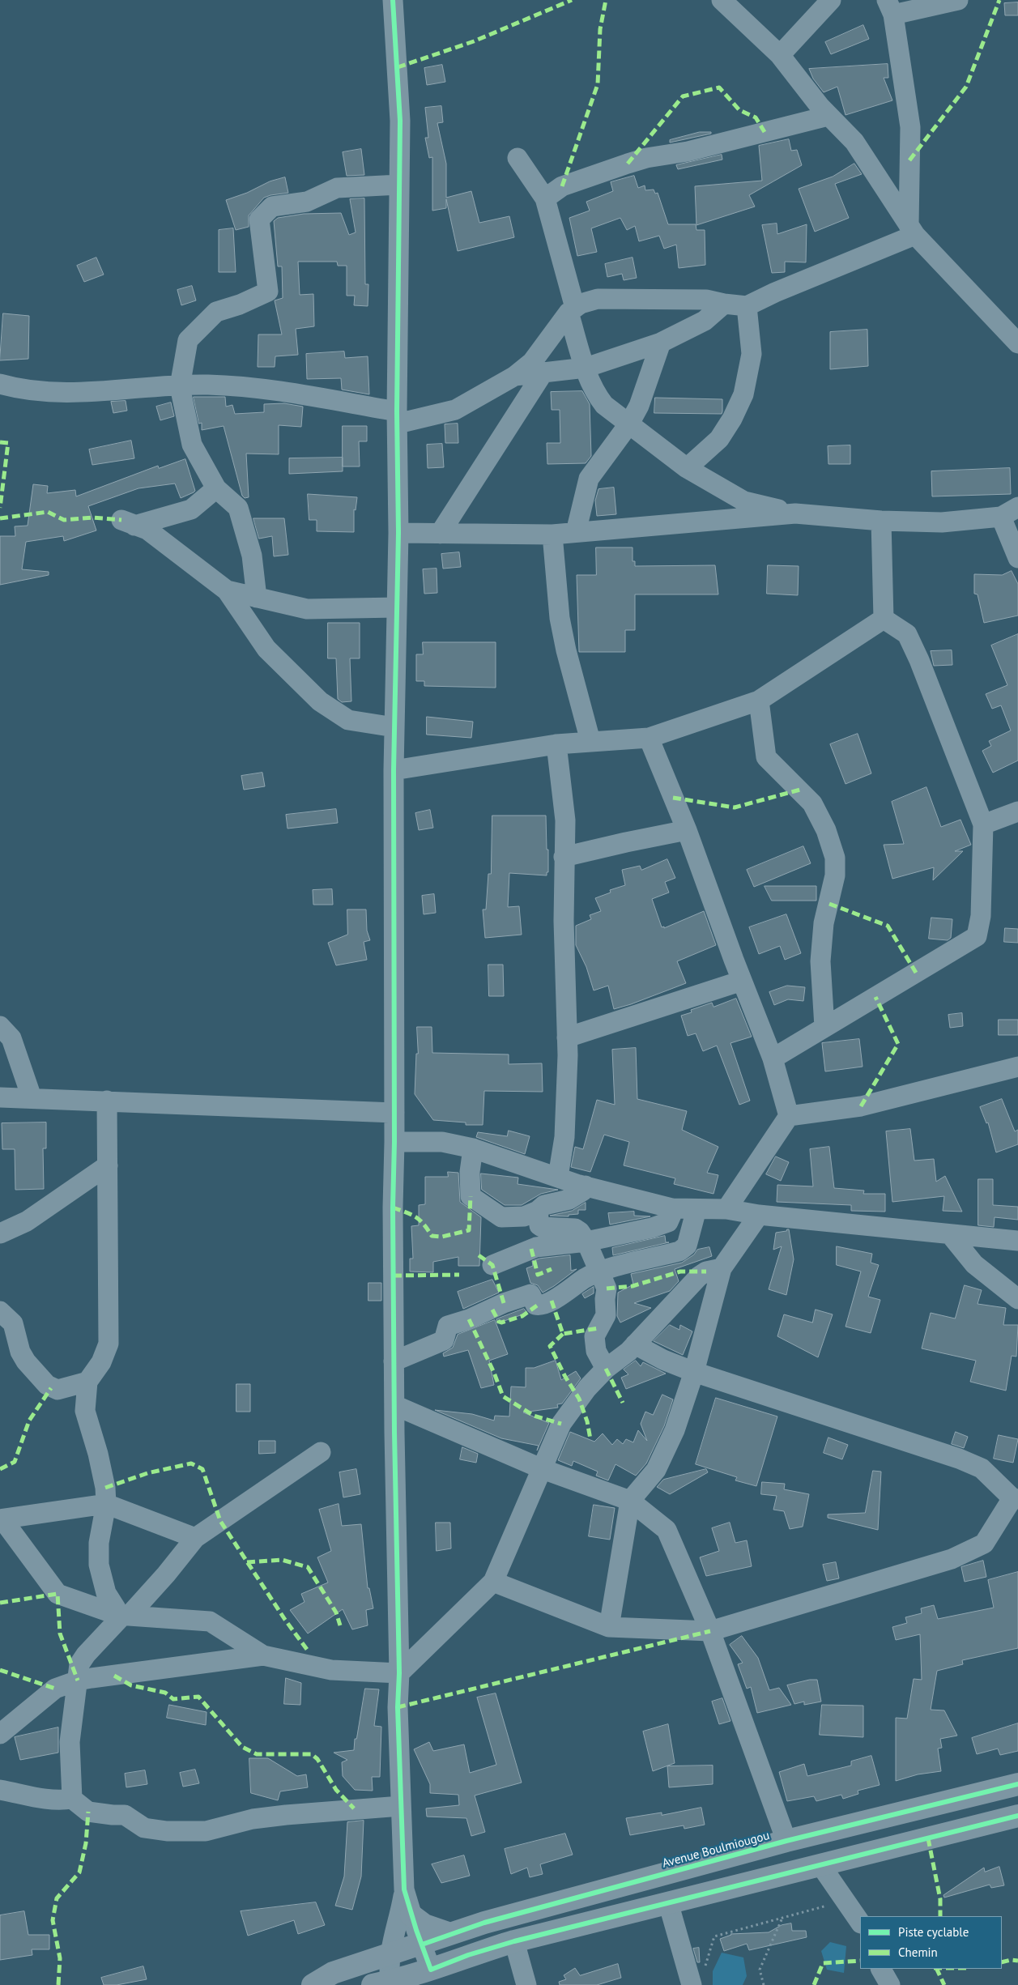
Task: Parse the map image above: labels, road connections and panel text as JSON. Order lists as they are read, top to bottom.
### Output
{
  "streets": {
    "highway": ["Avenue Boulmiougou"]
  },
  "legend": ["Piste cyclable", "Chemin"]
}
